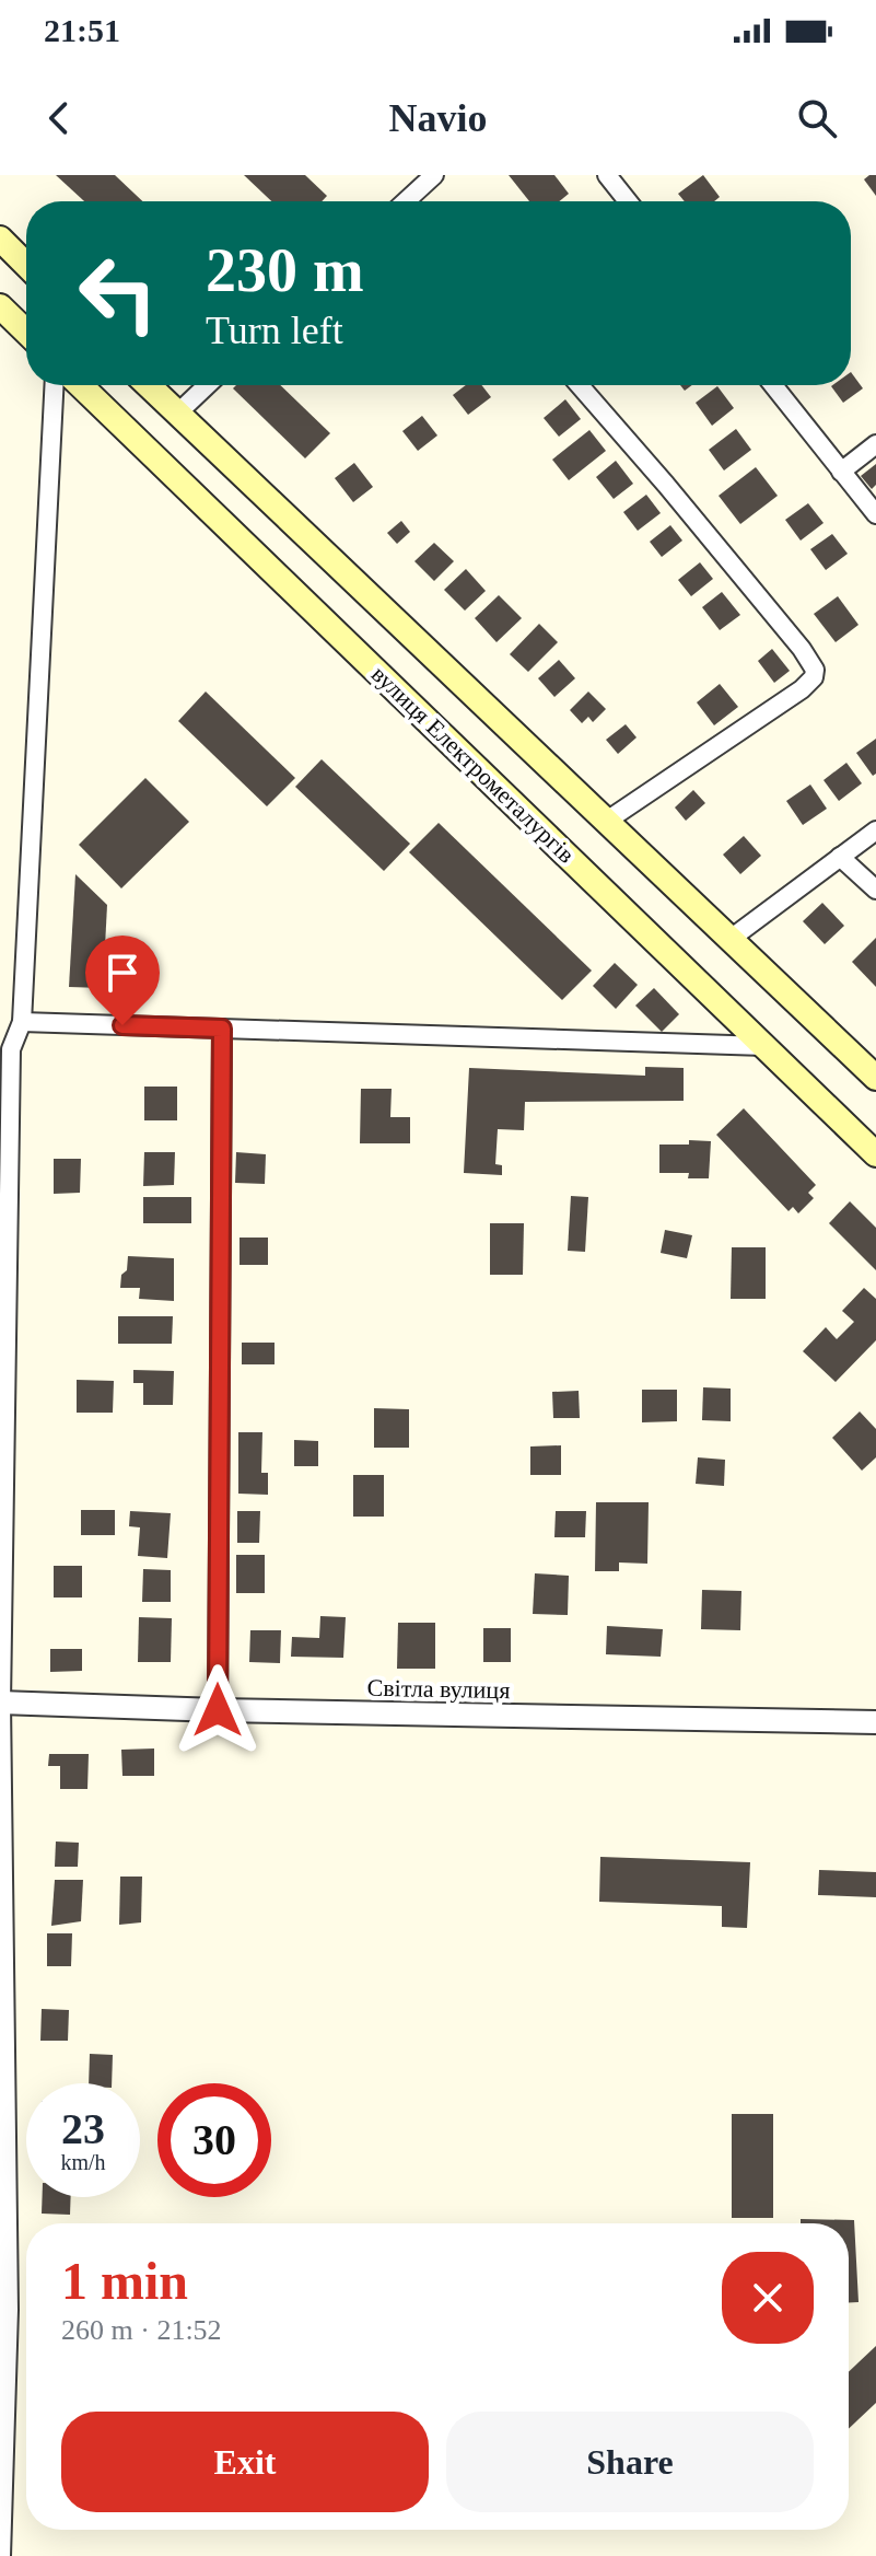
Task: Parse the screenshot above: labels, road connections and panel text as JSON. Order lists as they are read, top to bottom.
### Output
{
  "streets": {
    "main road": ["вулиця Електрометалургів"],
    "street": ["Світла вулиця"]
  },
  "page": {
    "status": "21:51",
    "header": "Navio",
    "turn": ["230 m", "Turn left"],
    "speed": "23 km/h",
    "limit": "30",
    "heading": ["1 min", "260 m · 21:52"],
    "buttons": ["Exit", "Share"]
  }
}
